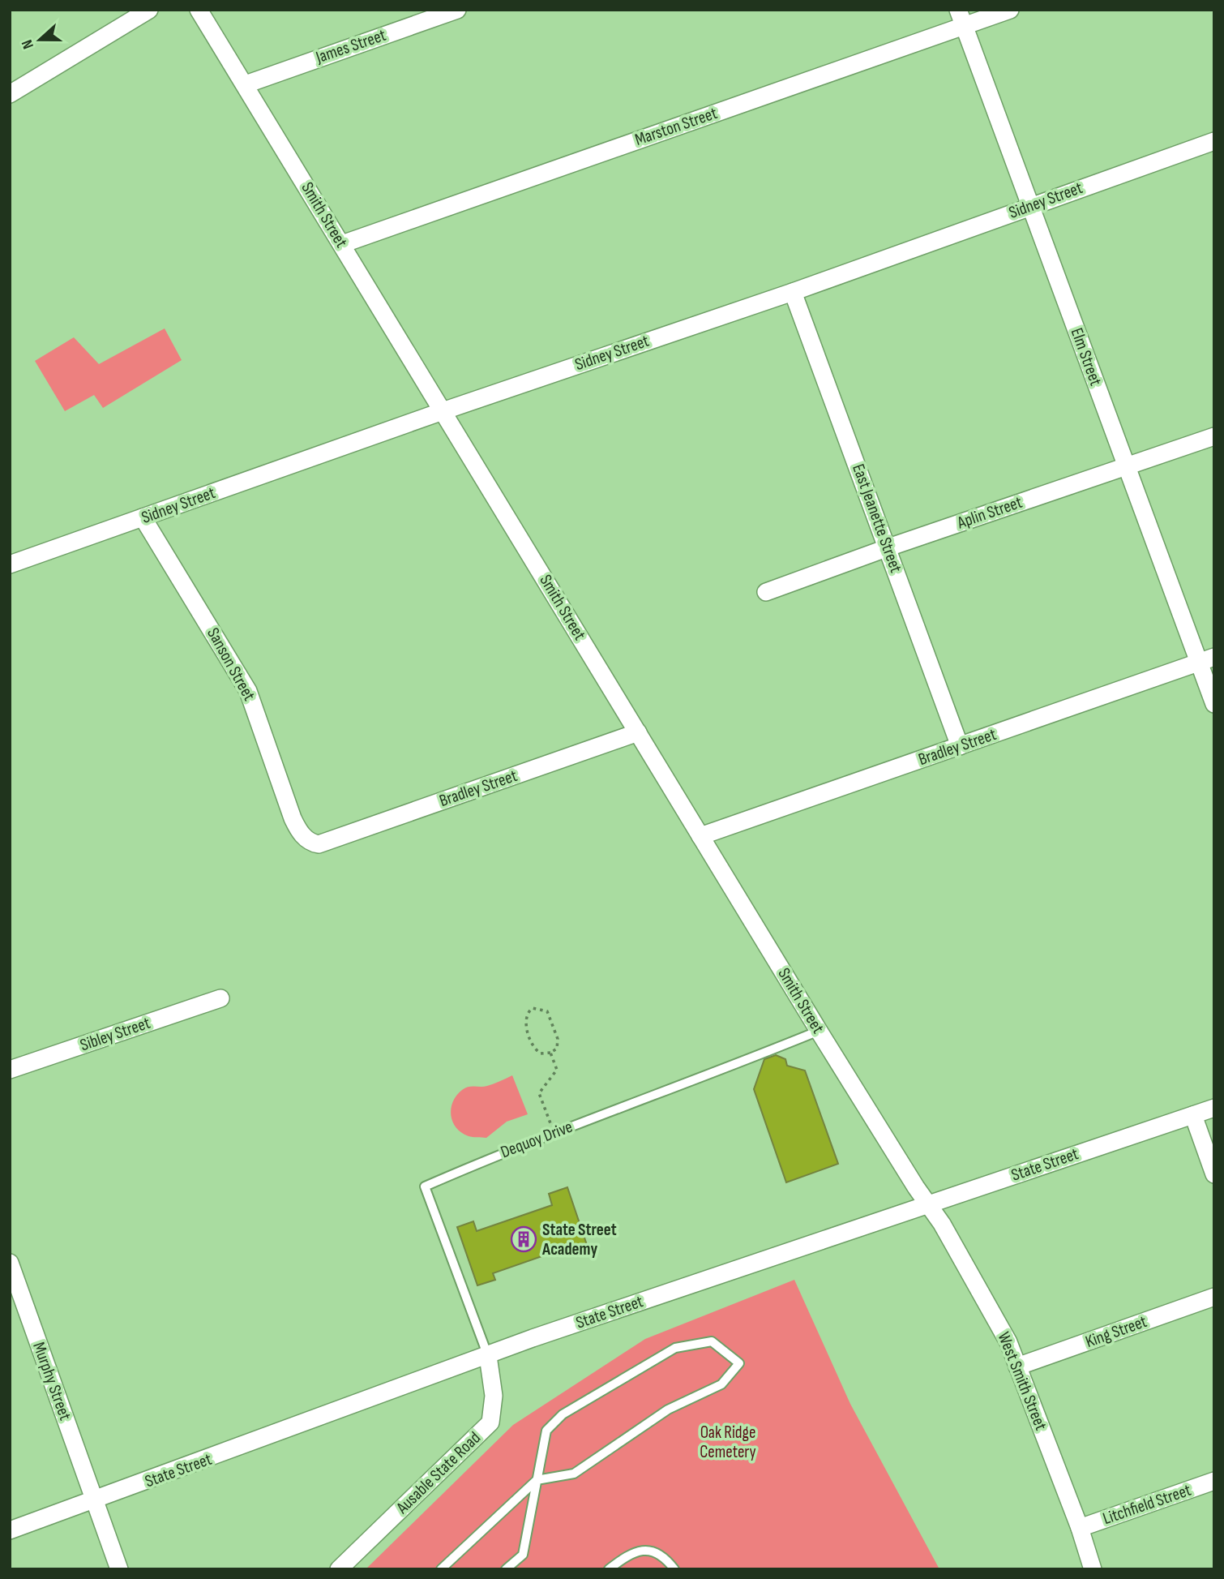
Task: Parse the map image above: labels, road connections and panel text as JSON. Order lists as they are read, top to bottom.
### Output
{
  "streets": {
    "street": [
      "James Street",
      "Marston Street",
      "Sidney Street",
      "Smith Street",
      "Elm Street",
      "Aplin Street",
      "East Jeanette Street",
      "Sanson Street",
      "Bradley Street",
      "Sibley Street",
      "State Street",
      "King Street",
      "Murphy Street",
      "West Smith Street",
      "Ausable State Road",
      "Litchfield Street"
    ],
    "lane": ["Dequoy Drive"]
  },
  "crossings": [
    ["James Street", "Smith Street"],
    ["Marston Street", "Smith Street"],
    ["Marston Street", "Elm Street"],
    ["Sidney Street", "Smith Street"],
    ["Sidney Street", "Elm Street"],
    ["Sidney Street", "East Jeanette Street"],
    ["Sidney Street", "Sanson Street"],
    ["Smith Street", "Bradley Street"],
    ["Smith Street", "Dequoy Drive"],
    ["Smith Street", "State Street"],
    ["Smith Street", "West Smith Street"],
    ["Elm Street", "Aplin Street"],
    ["Elm Street", "Bradley Street"],
    ["Aplin Street", "East Jeanette Street"],
    ["East Jeanette Street", "Bradley Street"],
    ["Sanson Street", "Bradley Street"],
    ["Dequoy Drive", "State Street"],
    ["Dequoy Drive", "Ausable State Road"],
    ["State Street", "Murphy Street"],
    ["State Street", "West Smith Street"],
    ["State Street", "Ausable State Road"],
    ["King Street", "West Smith Street"],
    ["West Smith Street", "Litchfield Street"]
  ],
  "parks": ["Oak Ridge Cemetery"],
  "places": {
    "building": ["State Street Academy"]
  },
  "north": "left"
}
